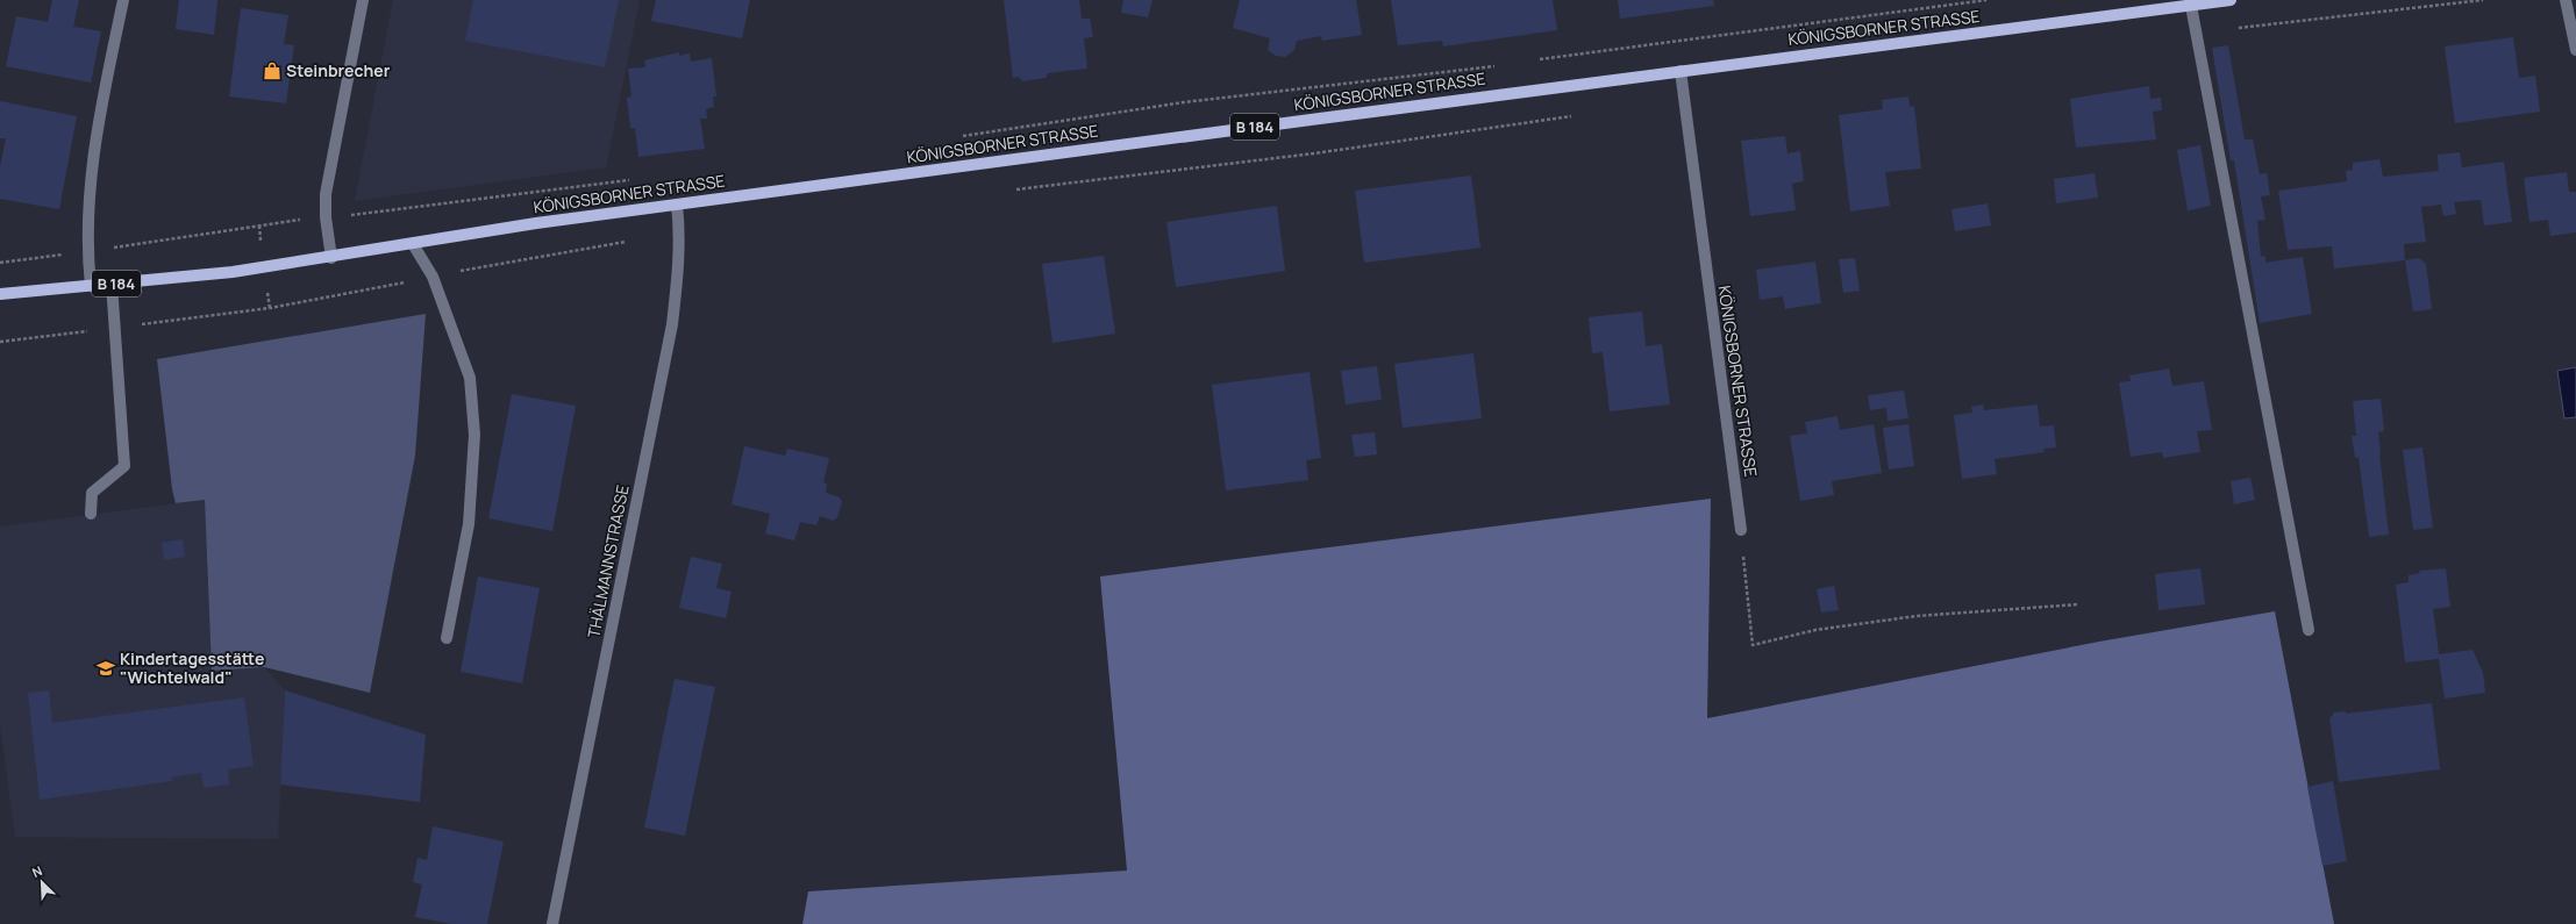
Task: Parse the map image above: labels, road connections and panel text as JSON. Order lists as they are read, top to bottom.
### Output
{
  "streets": {
    "main road": ["KÖNIGSBORNER STRASSE", "B 184"],
    "street": ["THÄLMANNSTRASSE"]
  },
  "crossings": [
    ["KÖNIGSBORNER STRASSE", "THÄLMANNSTRASSE"]
  ],
  "places": {
    "shop": ["Steinbrecher"],
    "school or university": ["Kindertagesstätte \"Wichtelwald\""]
  },
  "north": "top left"
}
